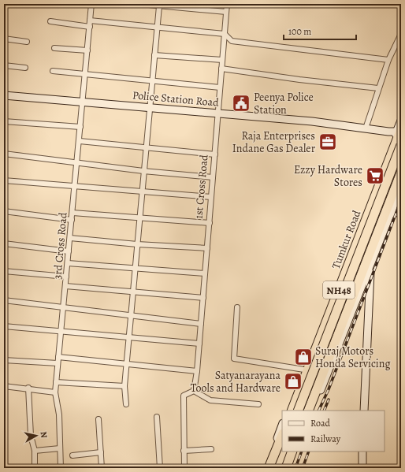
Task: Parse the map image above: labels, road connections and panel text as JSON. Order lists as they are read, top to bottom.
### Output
{
  "streets": {
    "highway": ["Tumkur Road", "NH48"],
    "street": ["Police Station Road", "1st Cross Road", "3rd Cross Road"]
  },
  "crossings": [
    ["Police Station Road", "1st Cross Road"],
    ["Police Station Road", "Tumkur Road"],
    ["Police Station Road", "3rd Cross Road"]
  ],
  "places": {
    "public building": ["Peenya Police Station"],
    "office": ["Raja Enterprises Indane Gas Dealer"],
    "supermarket": ["Ezzy Hardware Stores"],
    "shop": ["Suraj Motors Honda Servicing", "Satyanarayana Tools and Hardware"]
  },
  "legend": ["Road", "Railway"],
  "scale_bar": "100 m",
  "north": "right"
}
